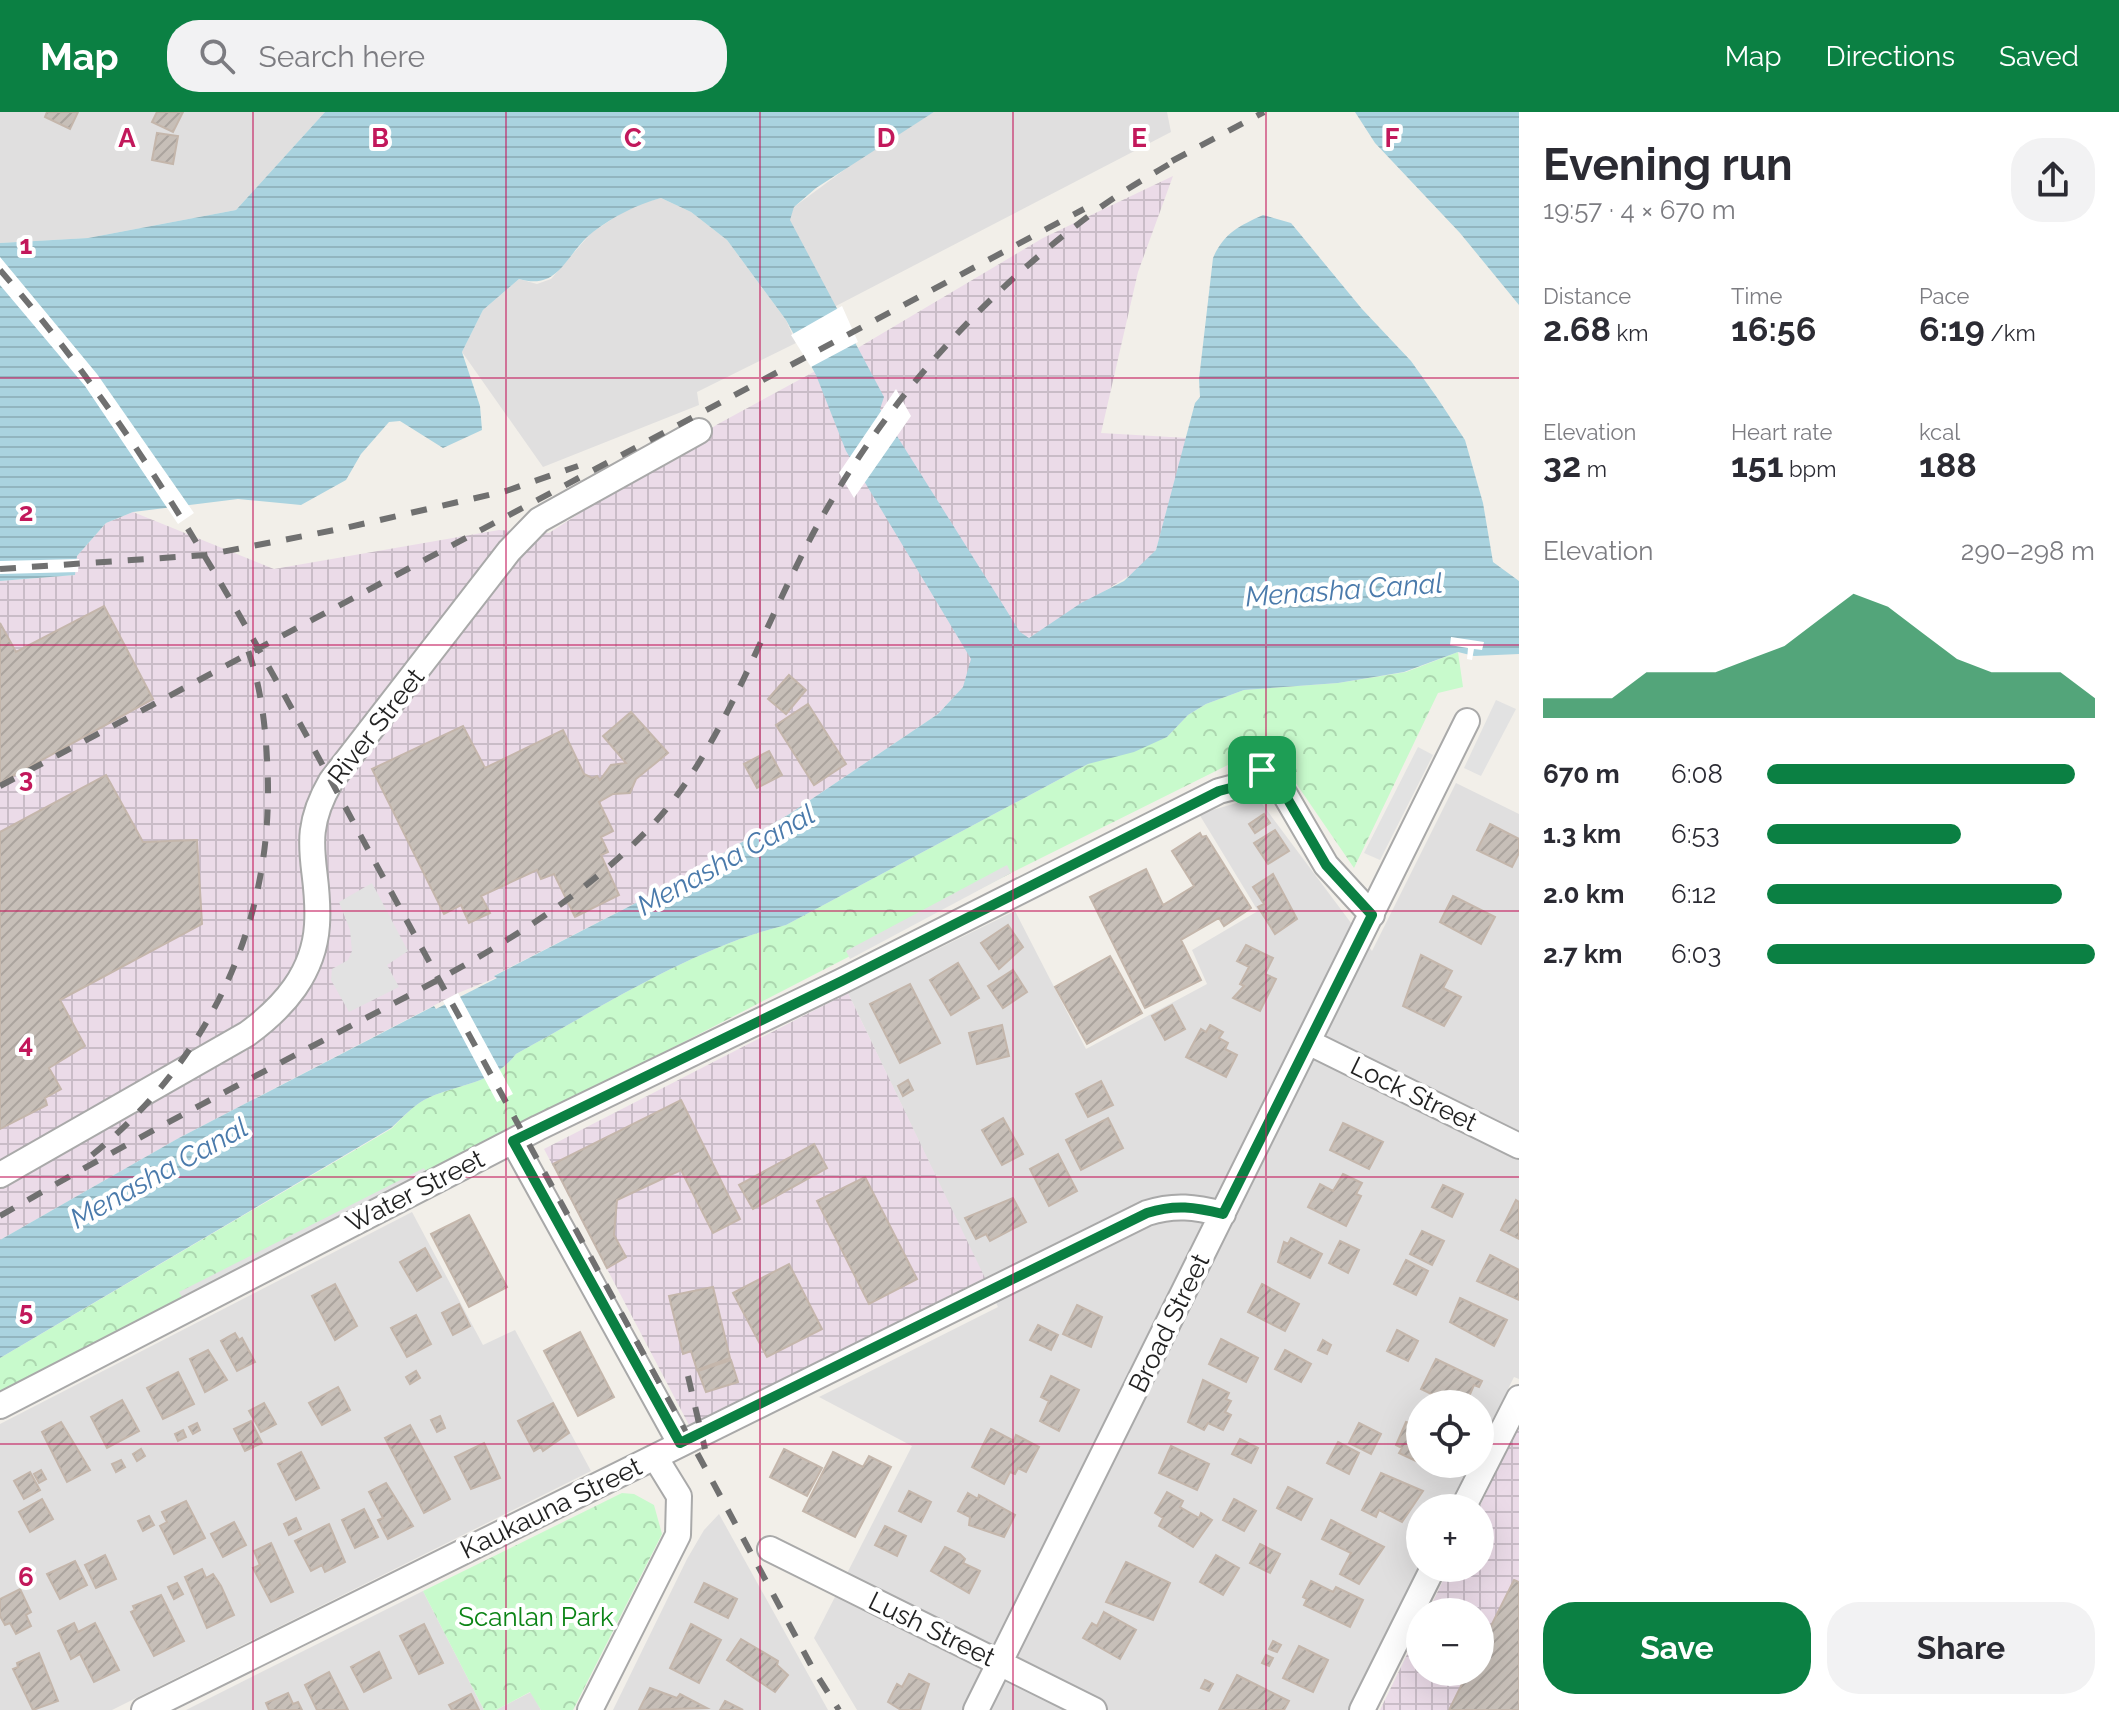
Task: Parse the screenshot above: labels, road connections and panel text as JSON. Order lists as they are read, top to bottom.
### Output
{
  "streets": {
    "street": [
      "River Street",
      "Lock Street",
      "Water Street",
      "Broad Street",
      "Kaukauna Street",
      "Lush Street"
    ]
  },
  "crossings": [
    ["Lock Street", "Broad Street"],
    ["Water Street", "Broad Street"],
    ["Broad Street", "Kaukauna Street"],
    ["Broad Street", "Lush Street"]
  ],
  "water": ["Menasha Canal"],
  "parks": ["Scanlan Park"],
  "page": {
    "header": "Map",
    "search": "Search here",
    "nav": ["Map", "Directions", "Saved"],
    "heading": ["Evening run", "19:57 · 4 × 670 m"],
    "stats": [
      ["Distance", "2.68 km"],
      ["Time", "16:56"],
      ["Pace", "6:19 /km"],
      ["Elevation", "32 m"],
      ["Heart rate", "151 bpm"],
      ["kcal", "188"]
    ],
    "chart": ["Elevation", "290–298 m"],
    "list": [
      {
        "name": "670 m",
        "note": "6:08"
      },
      {
        "name": "1.3 km",
        "note": "6:53"
      },
      {
        "name": "2.0 km",
        "note": "6:12"
      },
      {
        "name": "2.7 km",
        "note": "6:03"
      }
    ],
    "map_buttons": ["+", "−"],
    "buttons": ["Save", "Share"]
  },
  "grid": {
    "columns": [
      "A",
      "B",
      "C",
      "D",
      "E",
      "F"
    ],
    "rows": [
      "1",
      "2",
      "3",
      "4",
      "5",
      "6"
    ]
  }
}
